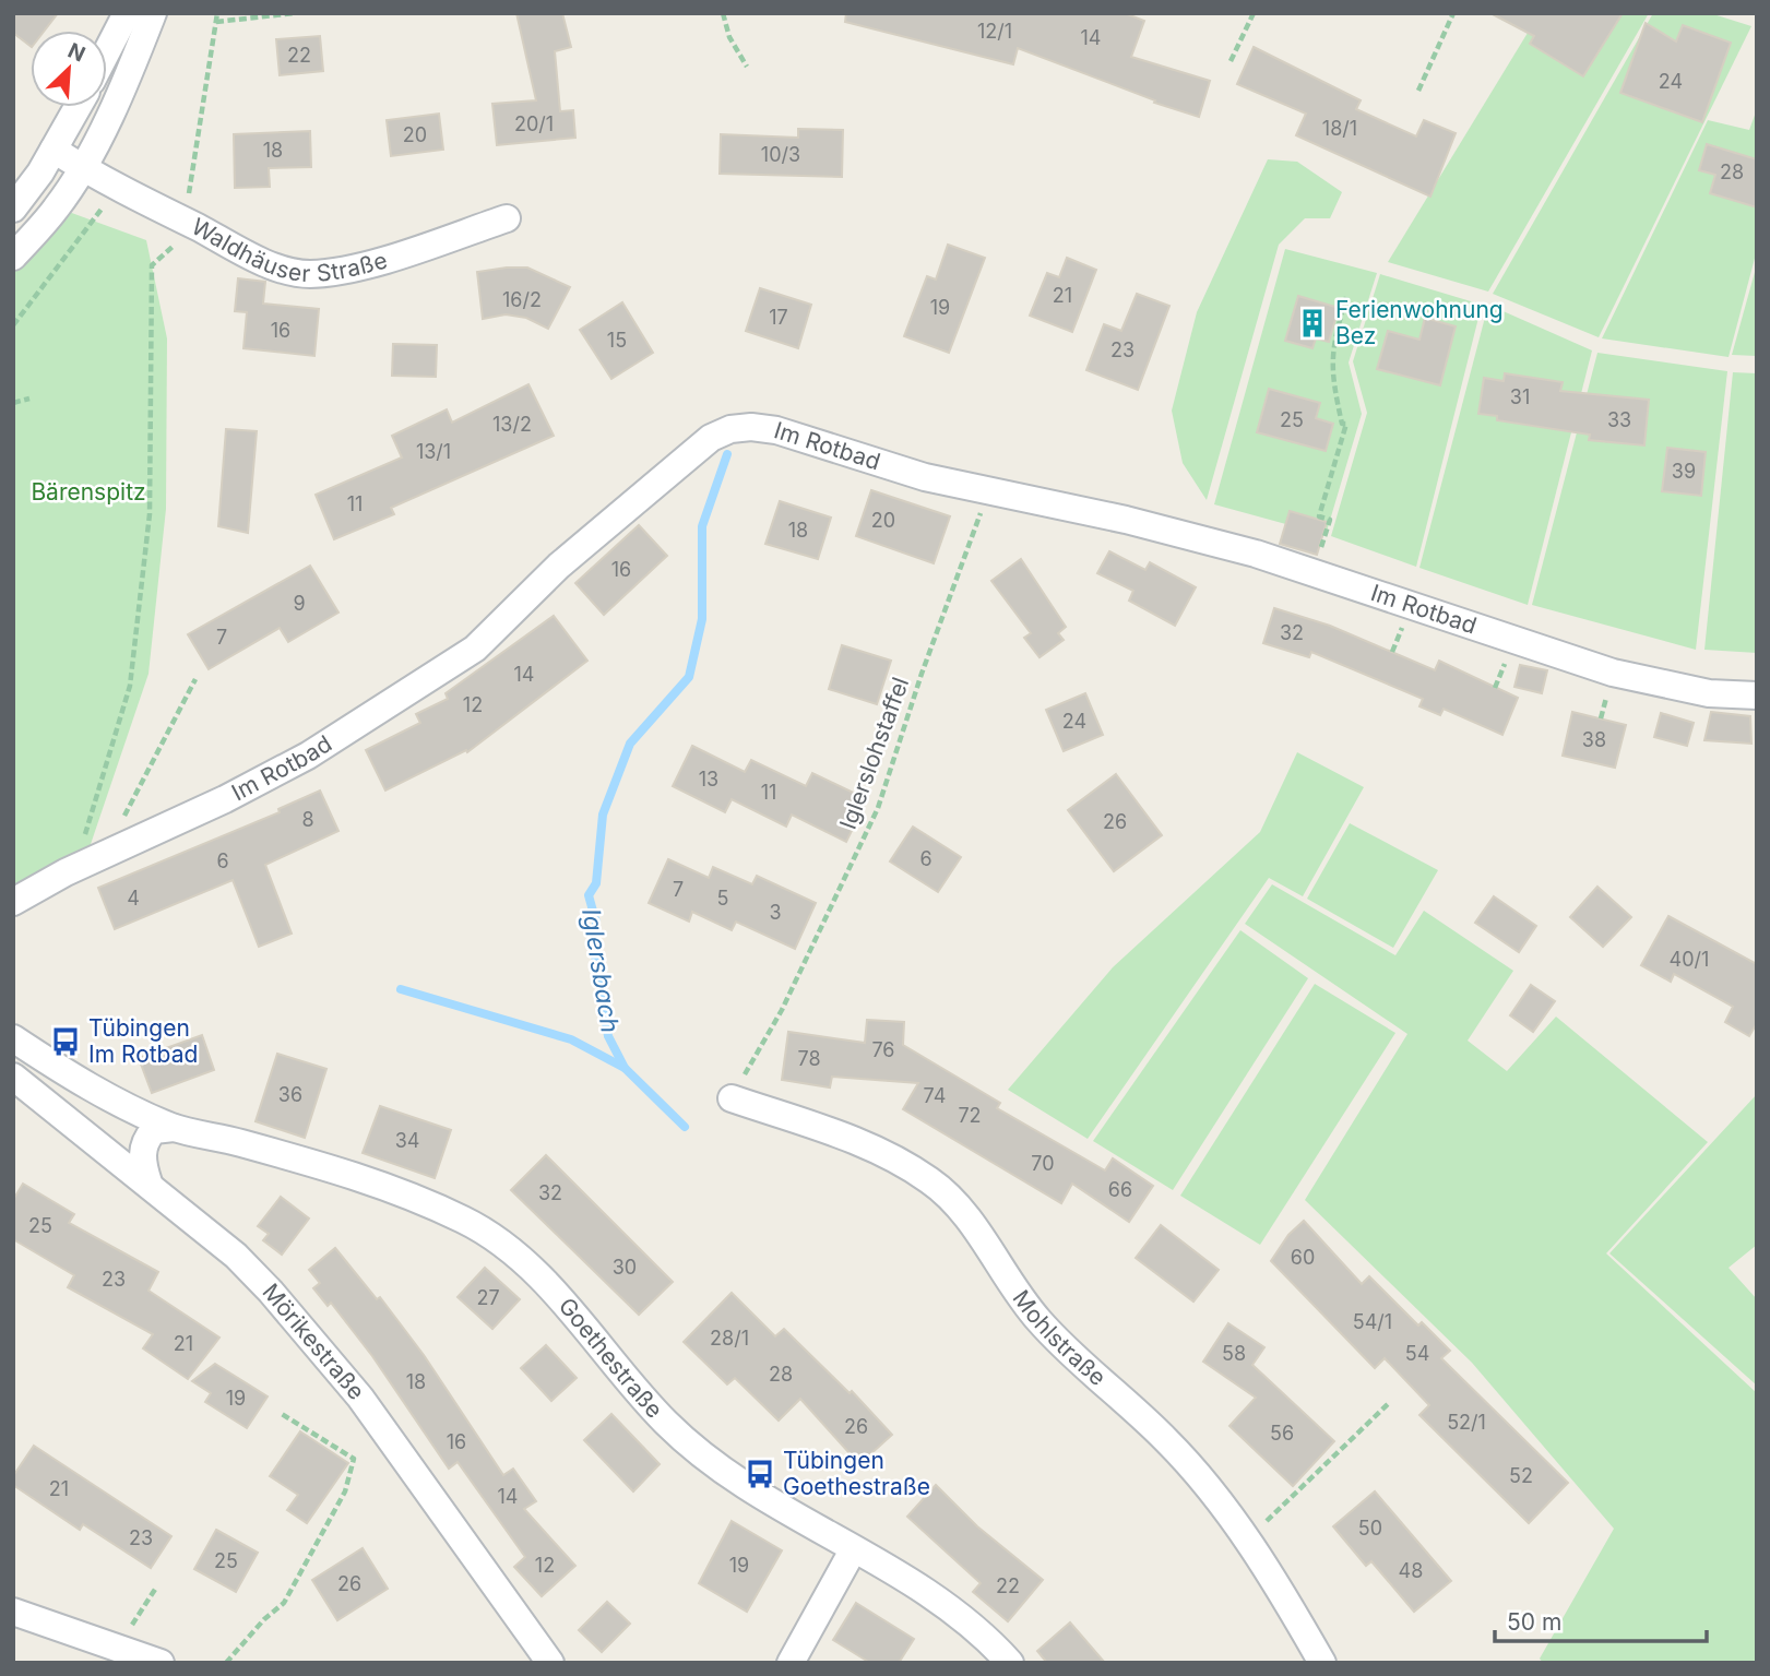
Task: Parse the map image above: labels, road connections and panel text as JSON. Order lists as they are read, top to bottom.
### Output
{
  "streets": {
    "street": [
      "Waldhäuser Straße",
      "Im Rotbad",
      "Mohlstraße",
      "Mörikestraße",
      "Goethestraße"
    ],
    "path": ["Iglerslohstaffel"]
  },
  "crossings": [
    ["Im Rotbad", "Iglerslohstaffel"],
    ["Iglerslohstaffel", "Mohlstraße"]
  ],
  "water": ["Iglersbach"],
  "parks": ["Bärenspitz"],
  "places": {
    "building": ["Ferienwohnung Bez"],
    "bus stop": ["Tübingen Im Rotbad", "Tübingen Goethestraße"]
  },
  "house_numbers": [
    "12/1",
    "14",
    "22",
    "24",
    "20/1",
    "18/1",
    "20",
    "18",
    "10/3",
    "28",
    "21",
    "16/2",
    "19",
    "17",
    "16",
    "15",
    "23",
    "31",
    "25",
    "33",
    "13/2",
    "13/1",
    "39",
    "11",
    "20",
    "18",
    "16",
    "9",
    "32",
    "7",
    "14",
    "12",
    "24",
    "38",
    "13",
    "11",
    "8",
    "26",
    "6",
    "6",
    "7",
    "4",
    "5",
    "3",
    "40/1",
    "76",
    "78",
    "36",
    "74",
    "72",
    "34",
    "70",
    "66",
    "32",
    "25",
    "60",
    "30",
    "23",
    "27",
    "54/1",
    "28/1",
    "21",
    "58",
    "54",
    "28",
    "18",
    "19",
    "52/1",
    "26",
    "56",
    "16",
    "52",
    "21",
    "14",
    "50",
    "23",
    "25",
    "12",
    "19",
    "48",
    "26",
    "22"
  ],
  "scale_bar": "50 m",
  "north": "top right"
}
